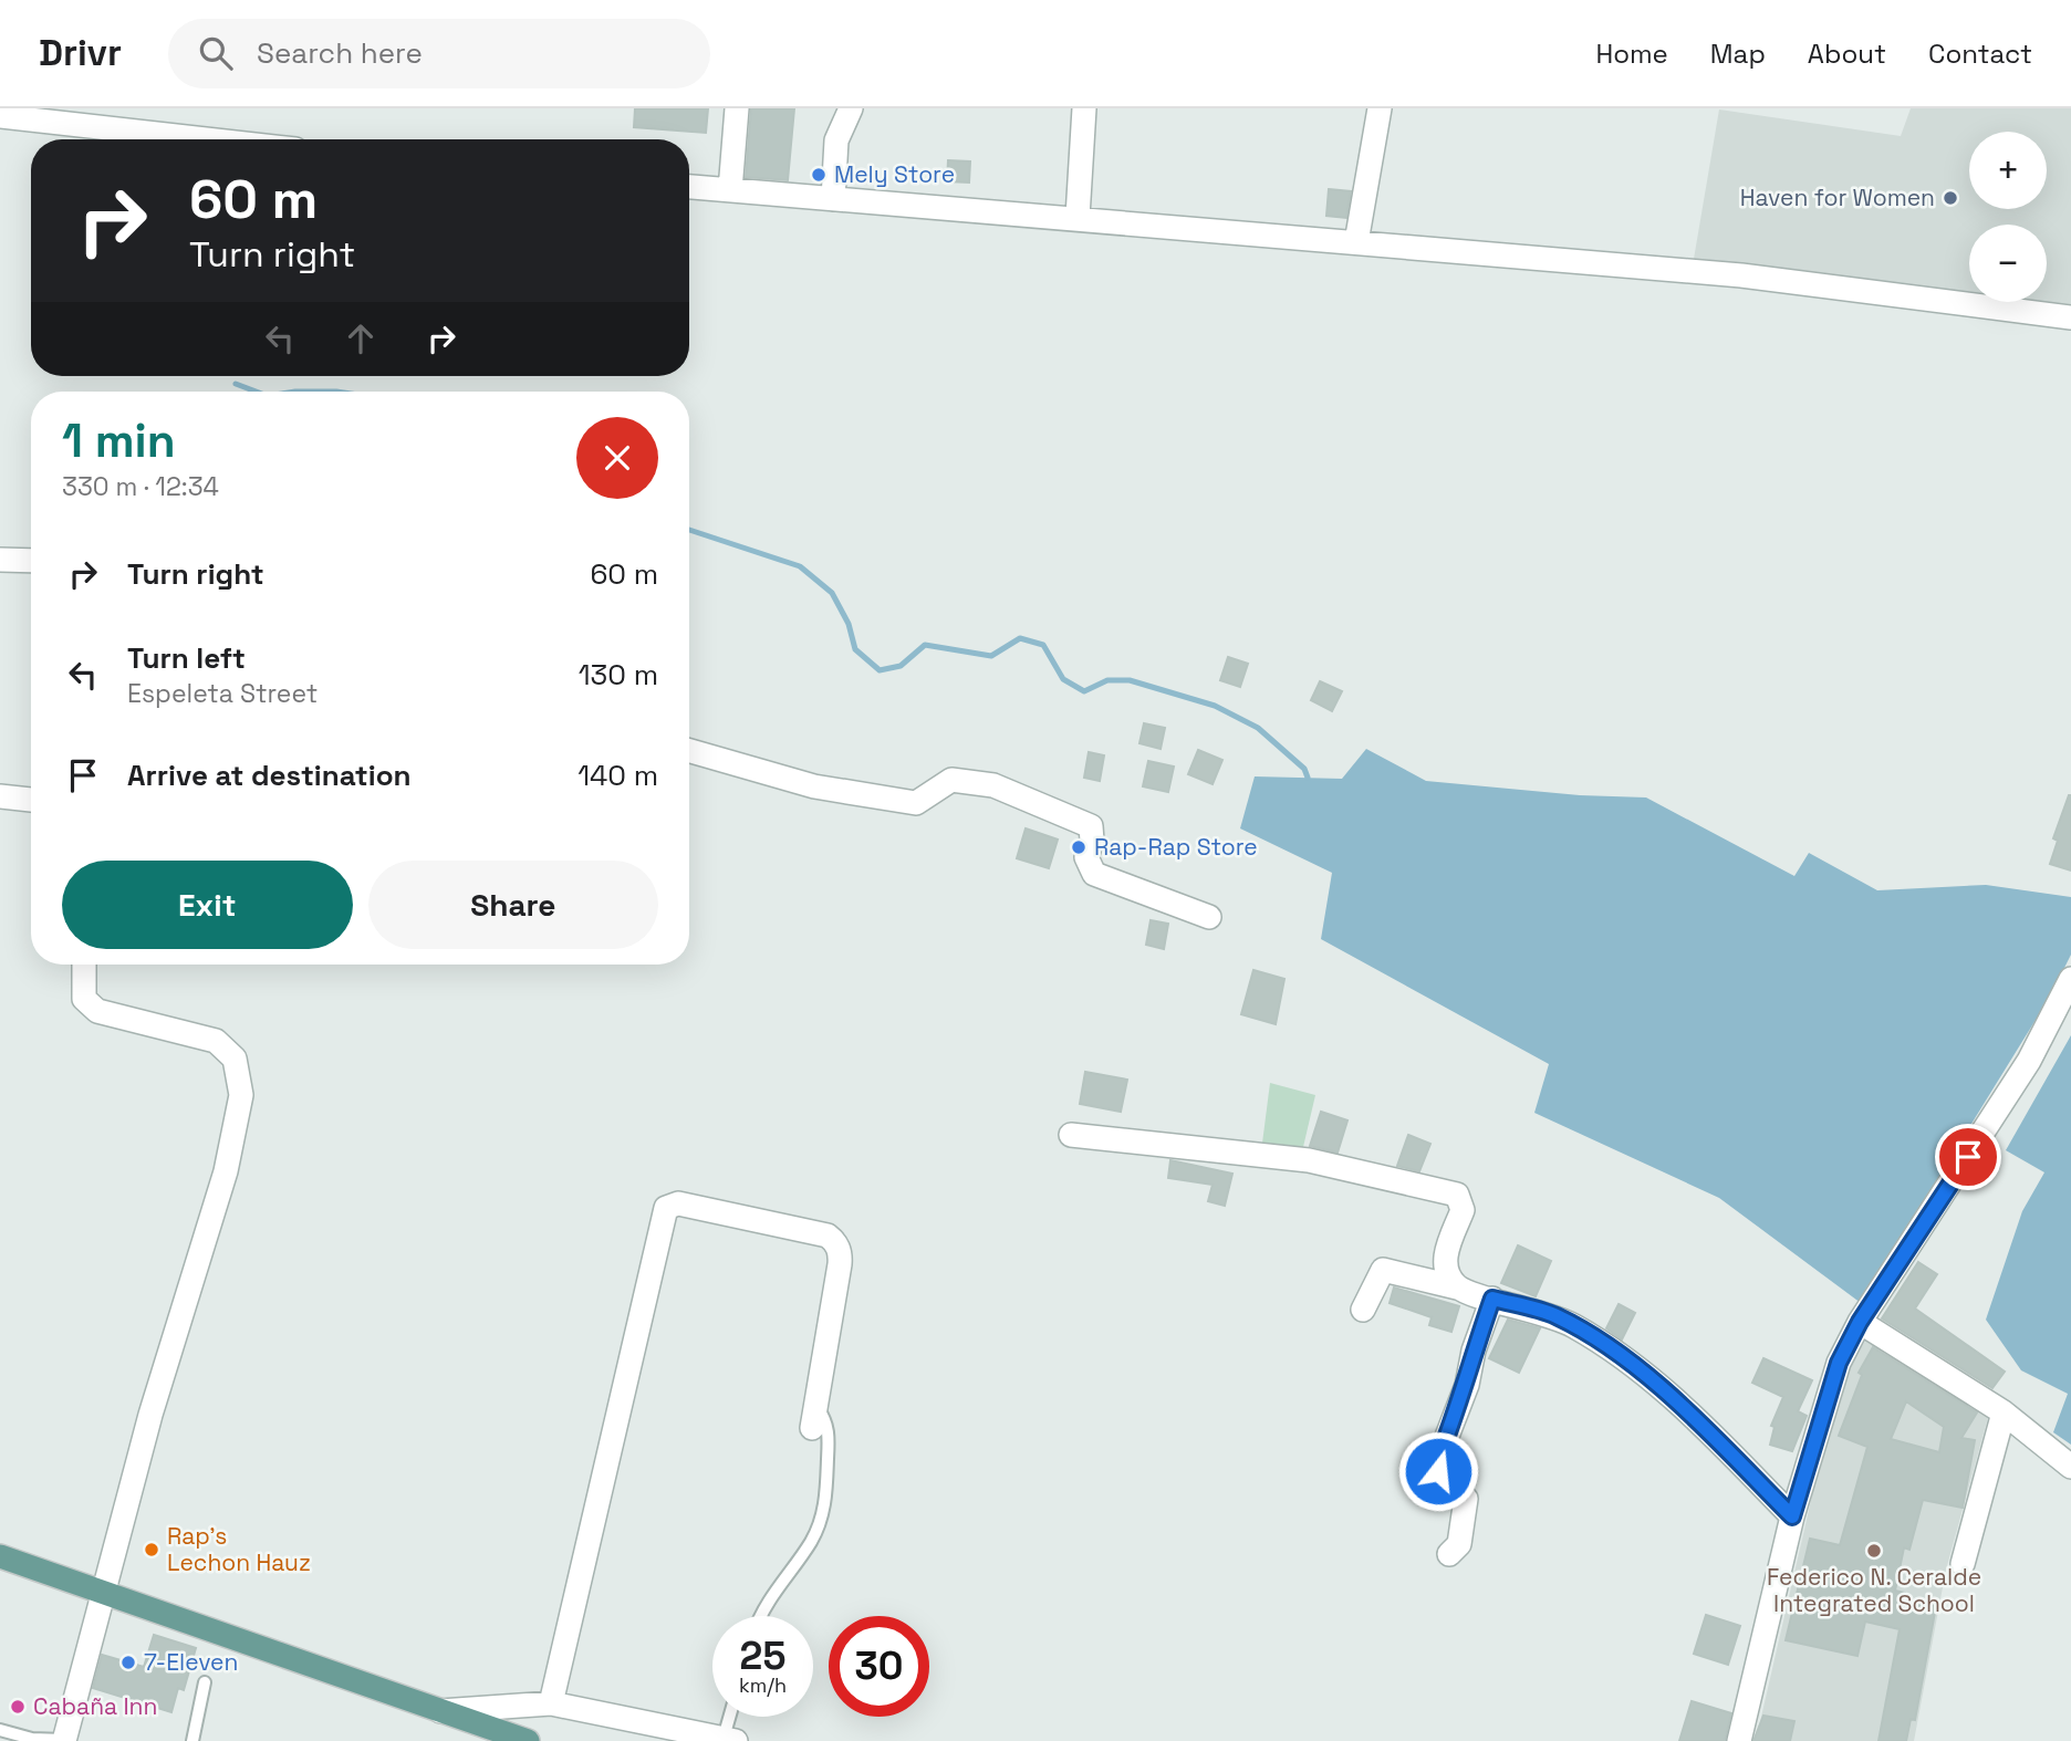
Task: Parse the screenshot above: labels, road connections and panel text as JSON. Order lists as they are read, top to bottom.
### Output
{
  "places": [
    "Mely Store",
    "Haven for Women",
    "Rap-Rap Store",
    "Rap's Lechon Hauz",
    "Federico N. Ceralde Integrated School",
    "7-Eleven",
    "Cabaña Inn"
  ],
  "page": {
    "header": "Drivr",
    "search": "Search here",
    "nav": [
      "Home",
      "Map",
      "About",
      "Contact"
    ],
    "map_buttons": ["+", "−"],
    "turn": ["60 m", "Turn right"],
    "heading": ["1 min", "330 m · 12:34"],
    "list": [
      {
        "name": "Turn right",
        "value": "60 m"
      },
      {
        "name": "Turn left",
        "note": "Espeleta Street",
        "value": "130 m"
      },
      {
        "name": "Arrive at destination",
        "value": "140 m"
      }
    ],
    "buttons": ["Exit", "Share"],
    "speed": "25 km/h",
    "limit": "30"
  }
}
